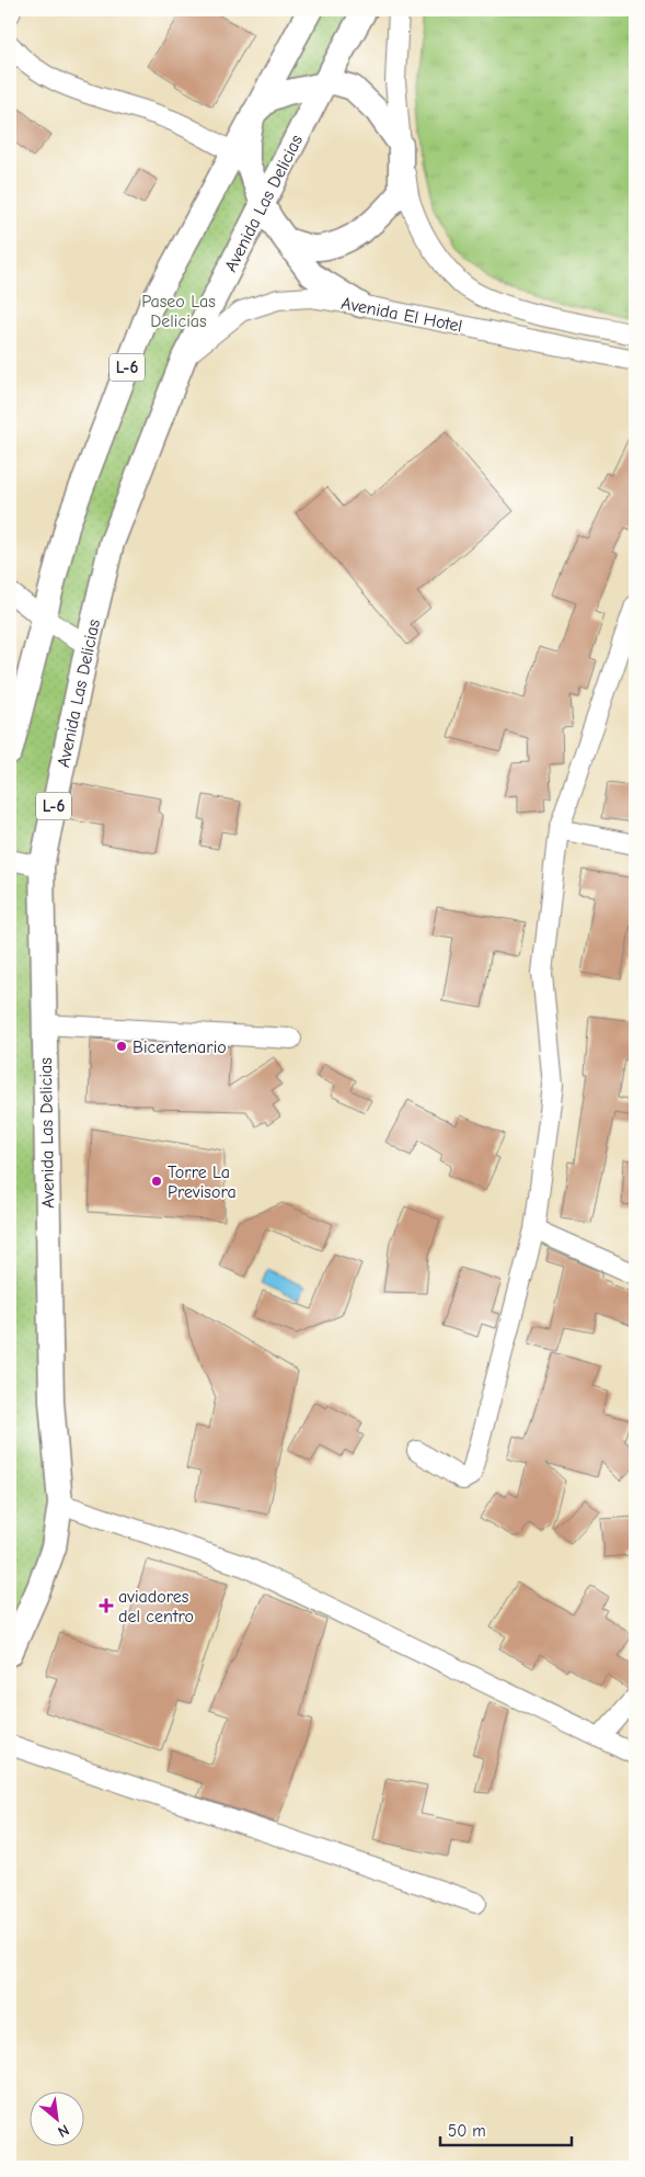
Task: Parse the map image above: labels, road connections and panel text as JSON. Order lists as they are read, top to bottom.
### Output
{
  "streets": {
    "main road": ["Avenida Las Delicias", "L-6"],
    "street": ["Avenida El Hotel"]
  },
  "crossings": [
    ["Avenida Las Delicias", "Avenida El Hotel"],
    ["Avenida Las Delicias", "L-6"],
    ["Avenida El Hotel", "L-6"]
  ],
  "parks": ["Paseo Las Delicias"],
  "places": {
    "other": ["Bicentenario", "Torre La Previsora"],
    "health": ["aviadores del centro"]
  },
  "scale_bar": "50 m",
  "north": "bottom right"
}
